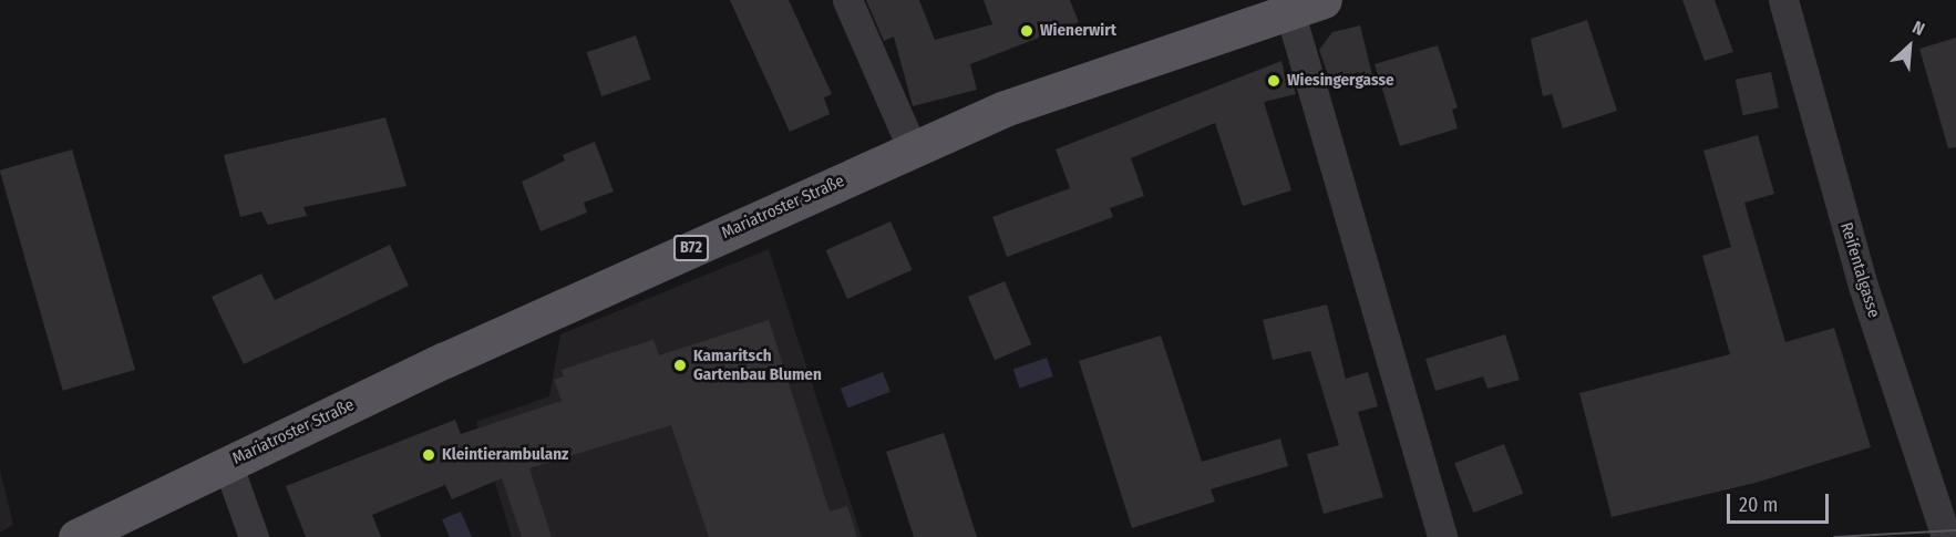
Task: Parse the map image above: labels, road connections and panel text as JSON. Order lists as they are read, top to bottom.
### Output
{
  "streets": {
    "main road": ["Mariatroster Straße", "B72"],
    "street": ["Reifentalgasse"]
  },
  "places": [
    "Wienerwirt",
    "Wiesingergasse",
    "Kamaritsch Gartenbau Blumen",
    "Kleintierambulanz"
  ],
  "scale_bar": "20 m",
  "north": "top right"
}
